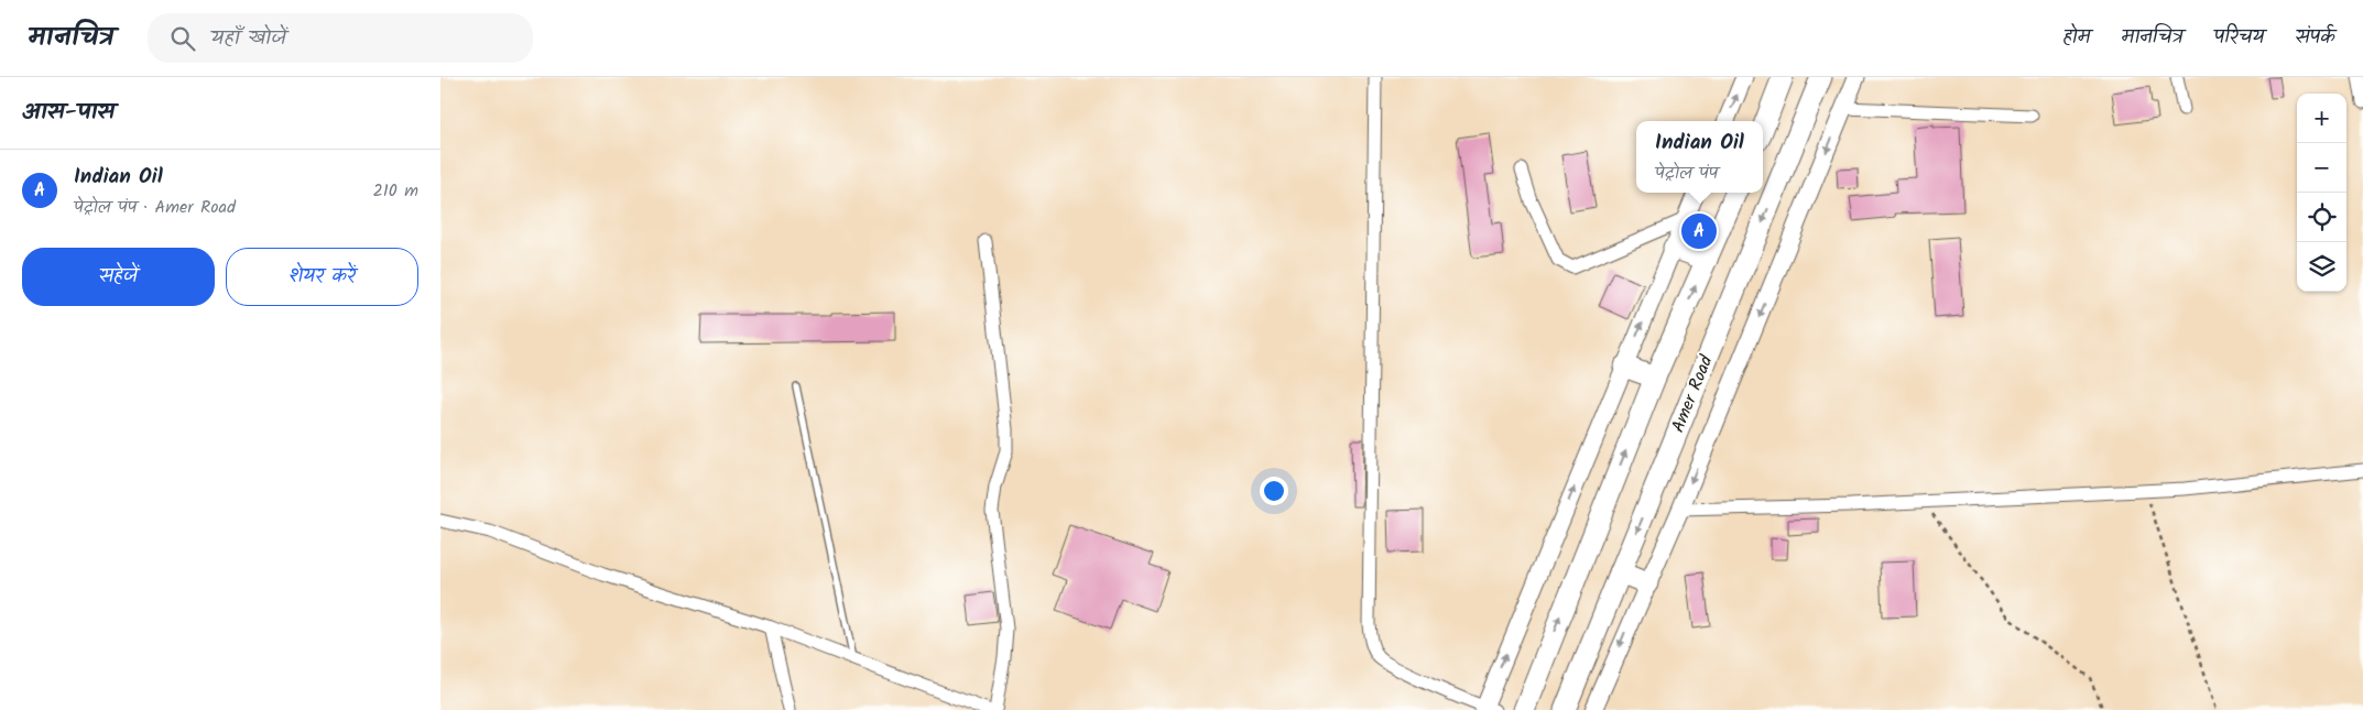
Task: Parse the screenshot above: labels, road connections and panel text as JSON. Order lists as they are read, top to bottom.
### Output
{
  "streets": {
    "highway": ["Amer Road"]
  },
  "page": {
    "header": "मानचित्र",
    "search": "यहाँ खोजें",
    "nav": [
      "होम",
      "मानचित्र",
      "परिचय",
      "संपर्क"
    ],
    "heading": "आस-पास",
    "map_buttons": ["+", "−"],
    "popup": ["Indian Oil", "पेट्रोल पंप"],
    "list": [
      {
        "mark": "A",
        "name": "Indian Oil",
        "note": "पेट्रोल पंप · Amer Road",
        "value": "210 m"
      }
    ],
    "pins": "A",
    "buttons": ["सहेजें", "शेयर करें"]
  }
}
